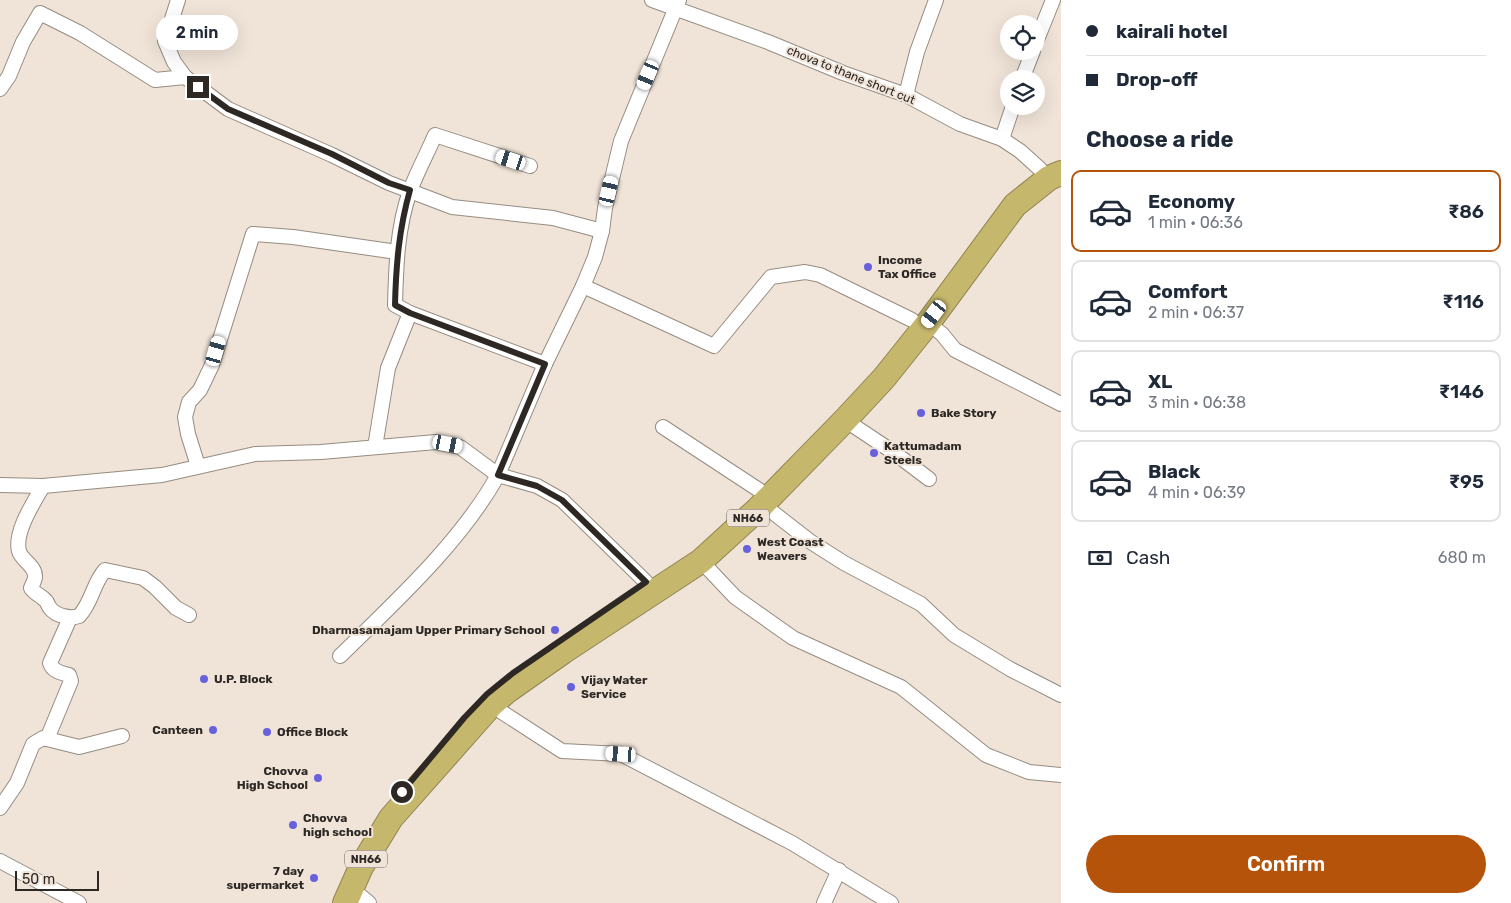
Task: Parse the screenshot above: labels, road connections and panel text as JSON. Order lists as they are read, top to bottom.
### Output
{
  "streets": {
    "highway": ["NH66"],
    "street": ["chova to thane short cut"]
  },
  "crossings": [
    ["chova to thane short cut", "NH66"]
  ],
  "places": [
    "Income Tax Office",
    "Bake Story",
    "Kattumadam Steels",
    "West Coast Weavers",
    "Dharmasamajam Upper Primary School",
    "U.P. Block",
    "Vijay Water Service",
    "Canteen",
    "Office Block",
    "Chovva High School",
    "Chovva high school",
    "7 day supermarket"
  ],
  "scale_bar": "50 m",
  "page": {
    "banner": ["kairali hotel", "Drop-off"],
    "bubble": "2 min",
    "heading": "Choose a ride",
    "list": [
      {
        "name": "Economy",
        "note": "1 min · 06:36",
        "value": "₹86"
      },
      {
        "name": "Comfort",
        "note": "2 min · 06:37",
        "value": "₹116"
      },
      {
        "name": "XL",
        "note": "3 min · 06:38",
        "value": "₹146"
      },
      {
        "name": "Black",
        "note": "4 min · 06:39",
        "value": "₹95"
      }
    ],
    "pay": ["Cash", "680 m"],
    "buttons": "Confirm",
    "scale": "50 m"
  }
}
